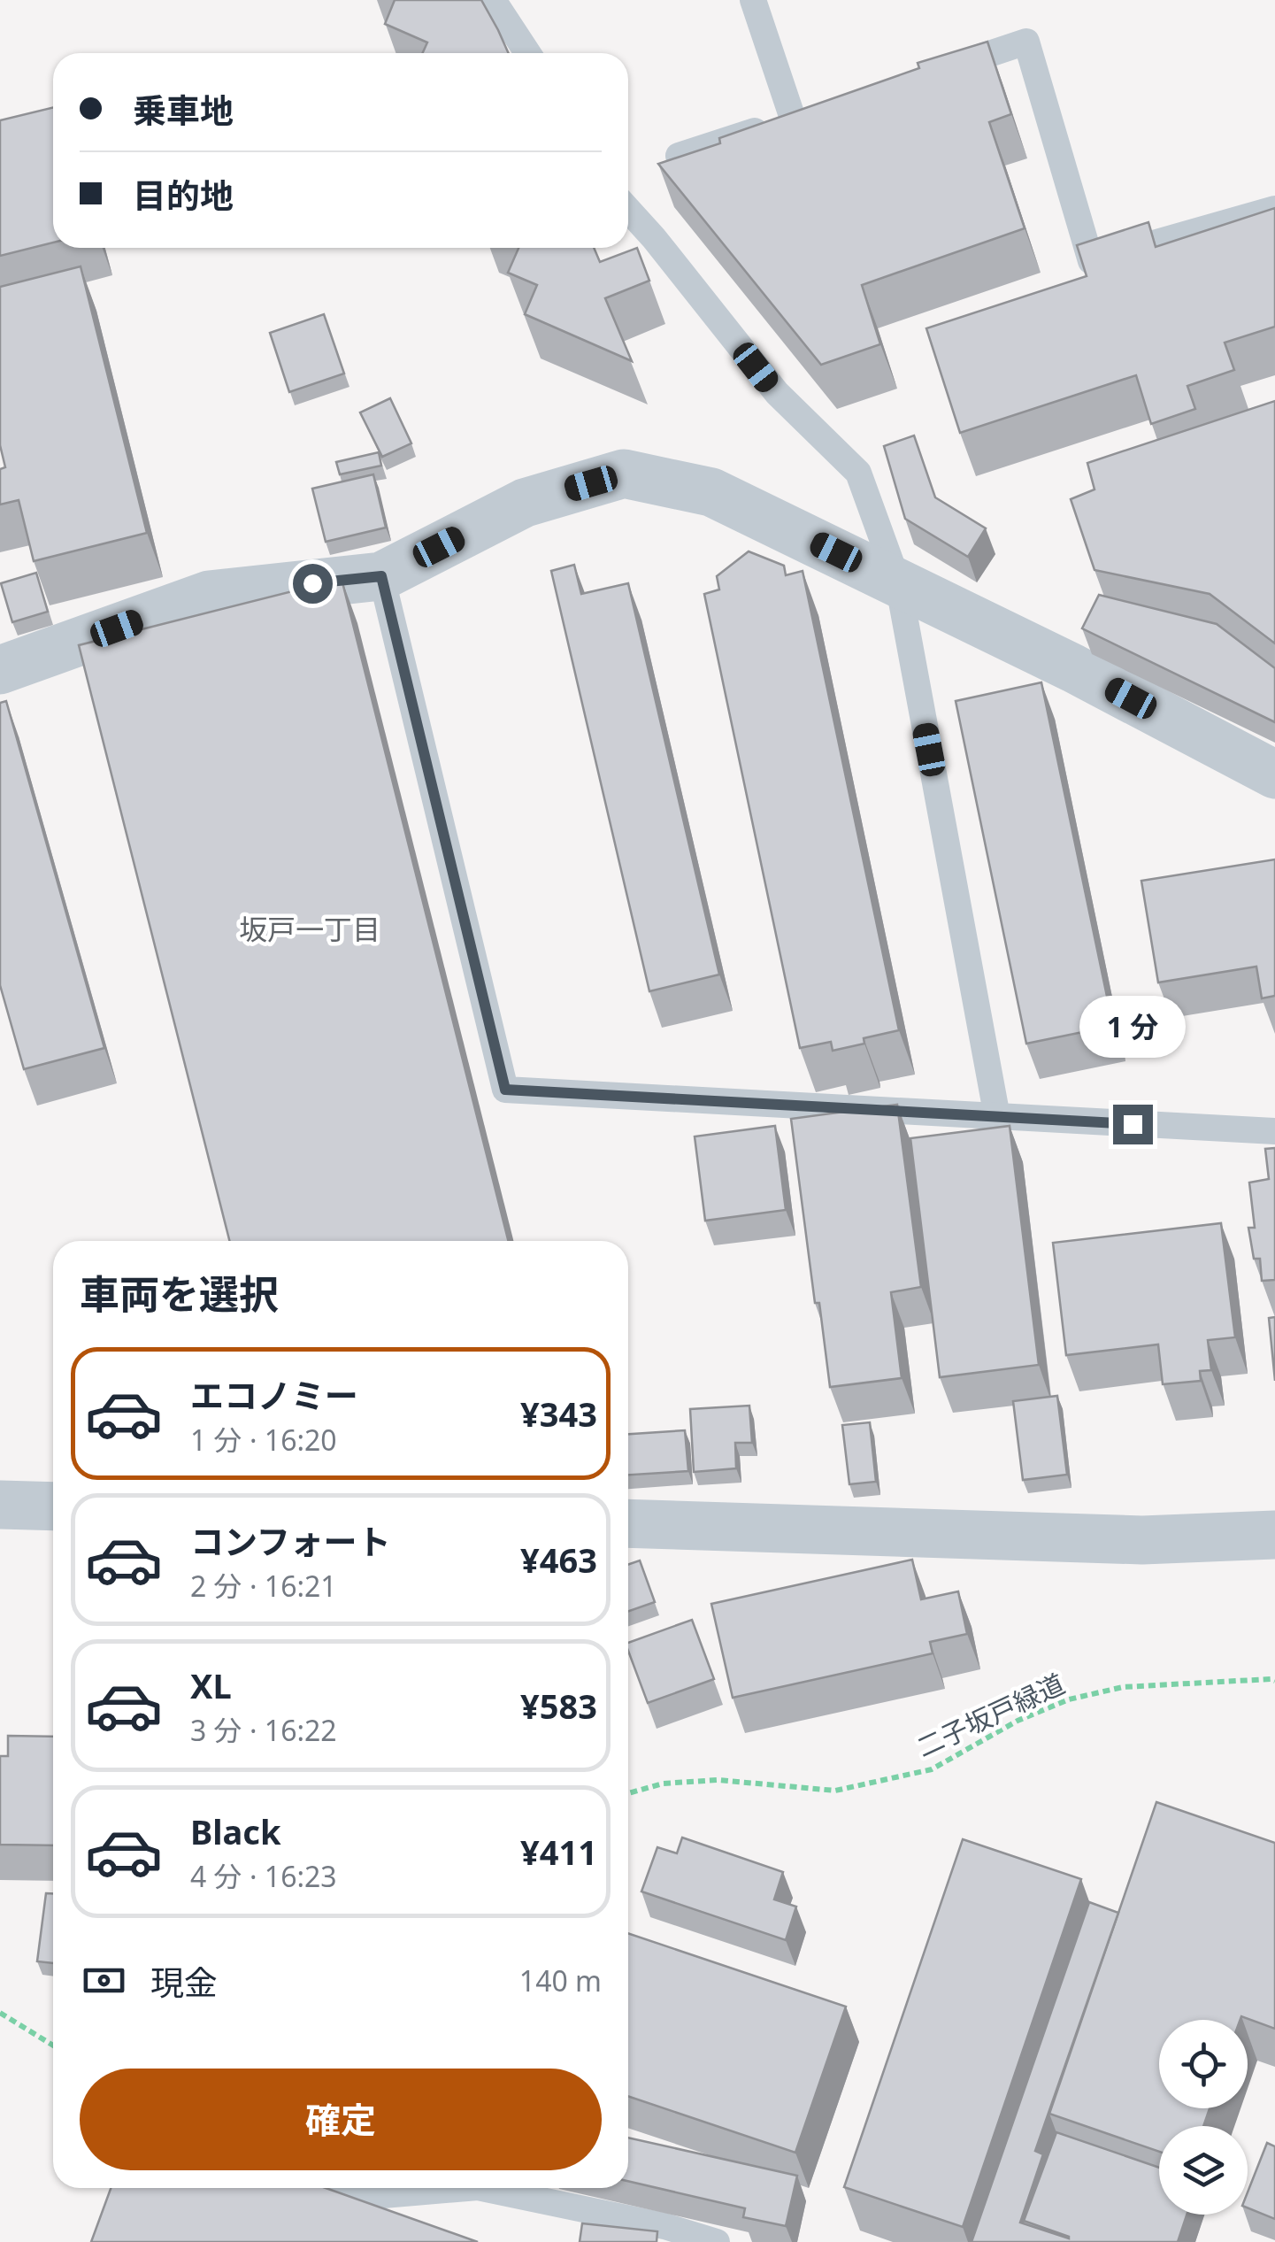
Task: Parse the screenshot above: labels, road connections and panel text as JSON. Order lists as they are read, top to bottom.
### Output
{
  "streets": {
    "path": ["二子坂戸緑道"]
  },
  "districts": ["坂戸一丁目"],
  "page": {
    "banner": ["乗車地", "目的地"],
    "bubble": "1 分",
    "heading": "車両を選択",
    "list": [
      {
        "name": "エコノミー",
        "note": "1 分 · 16:20",
        "value": "¥343"
      },
      {
        "name": "コンフォート",
        "note": "2 分 · 16:21",
        "value": "¥463"
      },
      {
        "name": "XL",
        "note": "3 分 · 16:22",
        "value": "¥583"
      },
      {
        "name": "Black",
        "note": "4 分 · 16:23",
        "value": "¥411"
      }
    ],
    "pay": ["現金", "140 m"],
    "buttons": "確定"
  }
}
